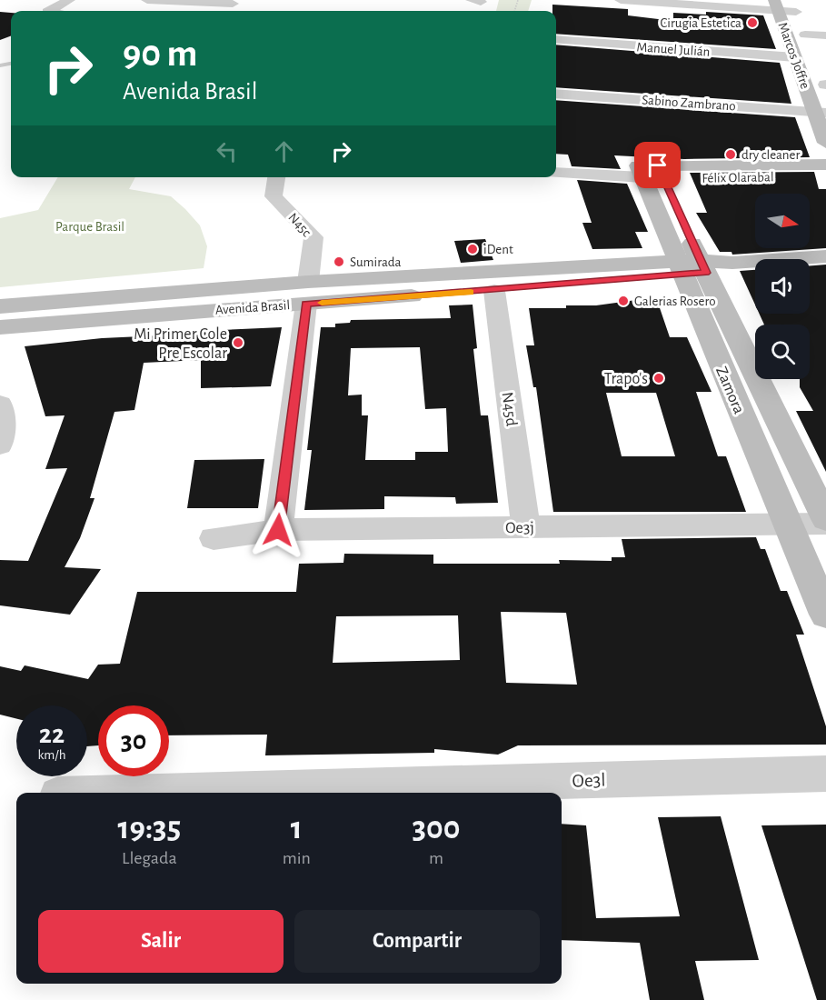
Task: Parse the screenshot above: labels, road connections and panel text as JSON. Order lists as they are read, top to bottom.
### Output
{
  "streets": {
    "street": [
      "Manuel Julián",
      "Marcos Joffre",
      "Sabino Zambrano",
      "Félix Olarabal",
      "N45c",
      "Avenida Brasil",
      "Zamora",
      "N45d",
      "Oe3j",
      "Oe3l"
    ]
  },
  "crossings": [
    ["Manuel Julián", "Marcos Joffre"],
    ["Marcos Joffre", "Sabino Zambrano"],
    ["Félix Olarabal", "Zamora"],
    ["N45c", "Avenida Brasil"],
    ["N45c", "Oe3j"],
    ["Avenida Brasil", "Zamora"],
    ["Avenida Brasil", "N45d"],
    ["Zamora", "Oe3j"],
    ["N45d", "Oe3j"]
  ],
  "parks": ["Parque Brasil"],
  "places": [
    "Cirugia Estetica",
    "dry cleaner",
    "iDent",
    "Sumirada",
    "Galerias Rosero",
    "Mi Primer Cole Pre Escolar",
    "Trapo's"
  ],
  "north": "right",
  "page": {
    "turn": ["90 m", "Avenida Brasil"],
    "speed": "22 km/h",
    "limit": "30",
    "eta": [
      "19:35",
      "Llegada",
      "1",
      "min",
      "300",
      "m"
    ],
    "buttons": ["Salir", "Compartir"]
  }
}
